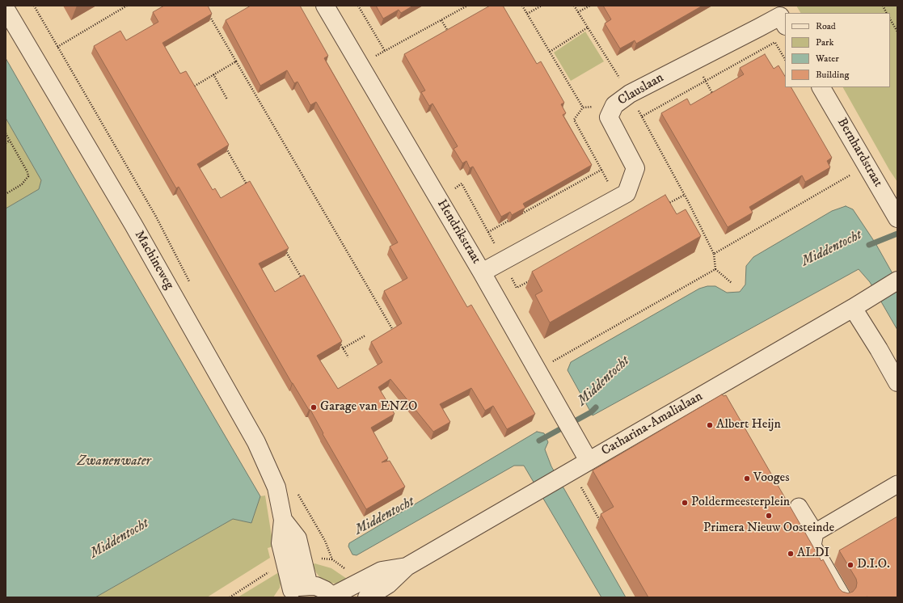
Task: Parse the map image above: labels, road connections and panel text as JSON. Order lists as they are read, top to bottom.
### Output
{
  "streets": {
    "street": [
      "Clauslaan",
      "Bernhardstraat",
      "Hendrikstraat",
      "Machineweg",
      "Catharina-Amalialaan"
    ]
  },
  "crossings": [
    ["Clauslaan", "Hendrikstraat"],
    ["Hendrikstraat", "Catharina-Amalialaan"]
  ],
  "water": ["Middentocht", "Zwanenwater"],
  "places": [
    "Garage van ENZO",
    "Albert Heijn",
    "Vooges",
    "Poldermeesterplein",
    "Primera Nieuw Oosteinde",
    "ALDI",
    "D.I.O."
  ],
  "legend": [
    "Road",
    "Park",
    "Water",
    "Building"
  ]
}
